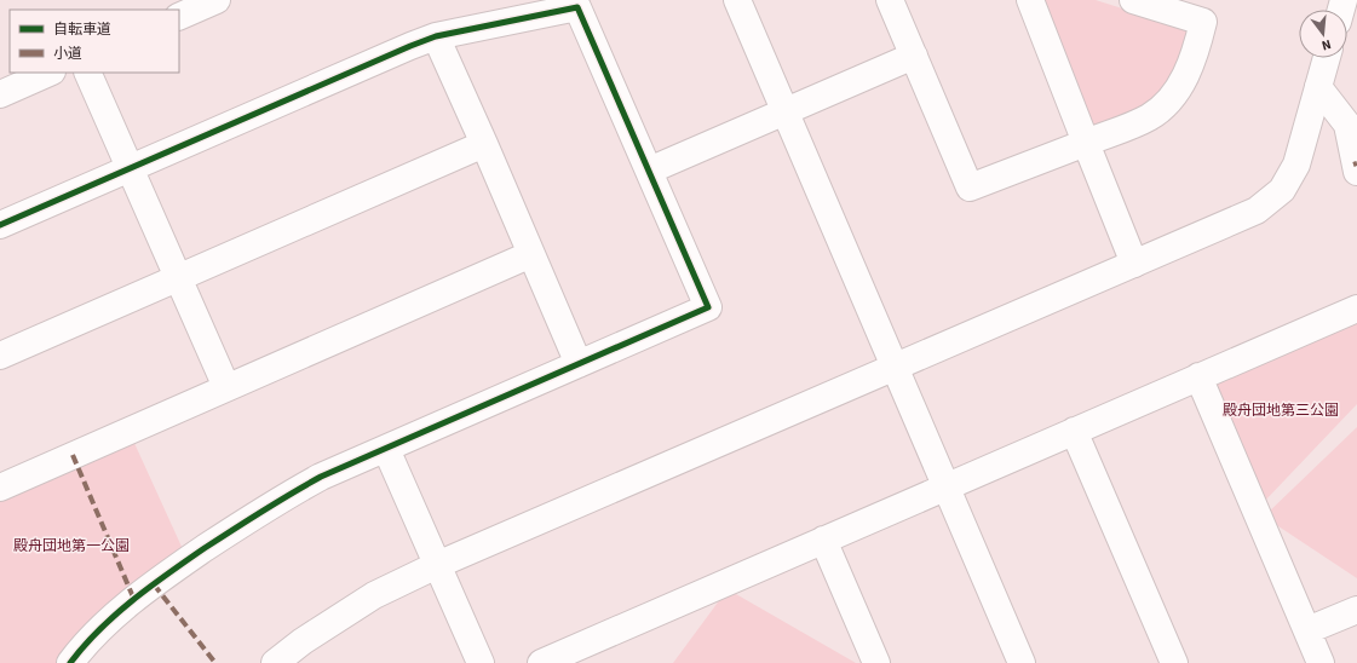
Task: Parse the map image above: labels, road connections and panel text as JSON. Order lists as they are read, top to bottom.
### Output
{
  "parks": ["殿舟団地第三公園", "殿舟団地第一公園"],
  "legend": ["自転車道", "小道"],
  "north": "bottom"
}
